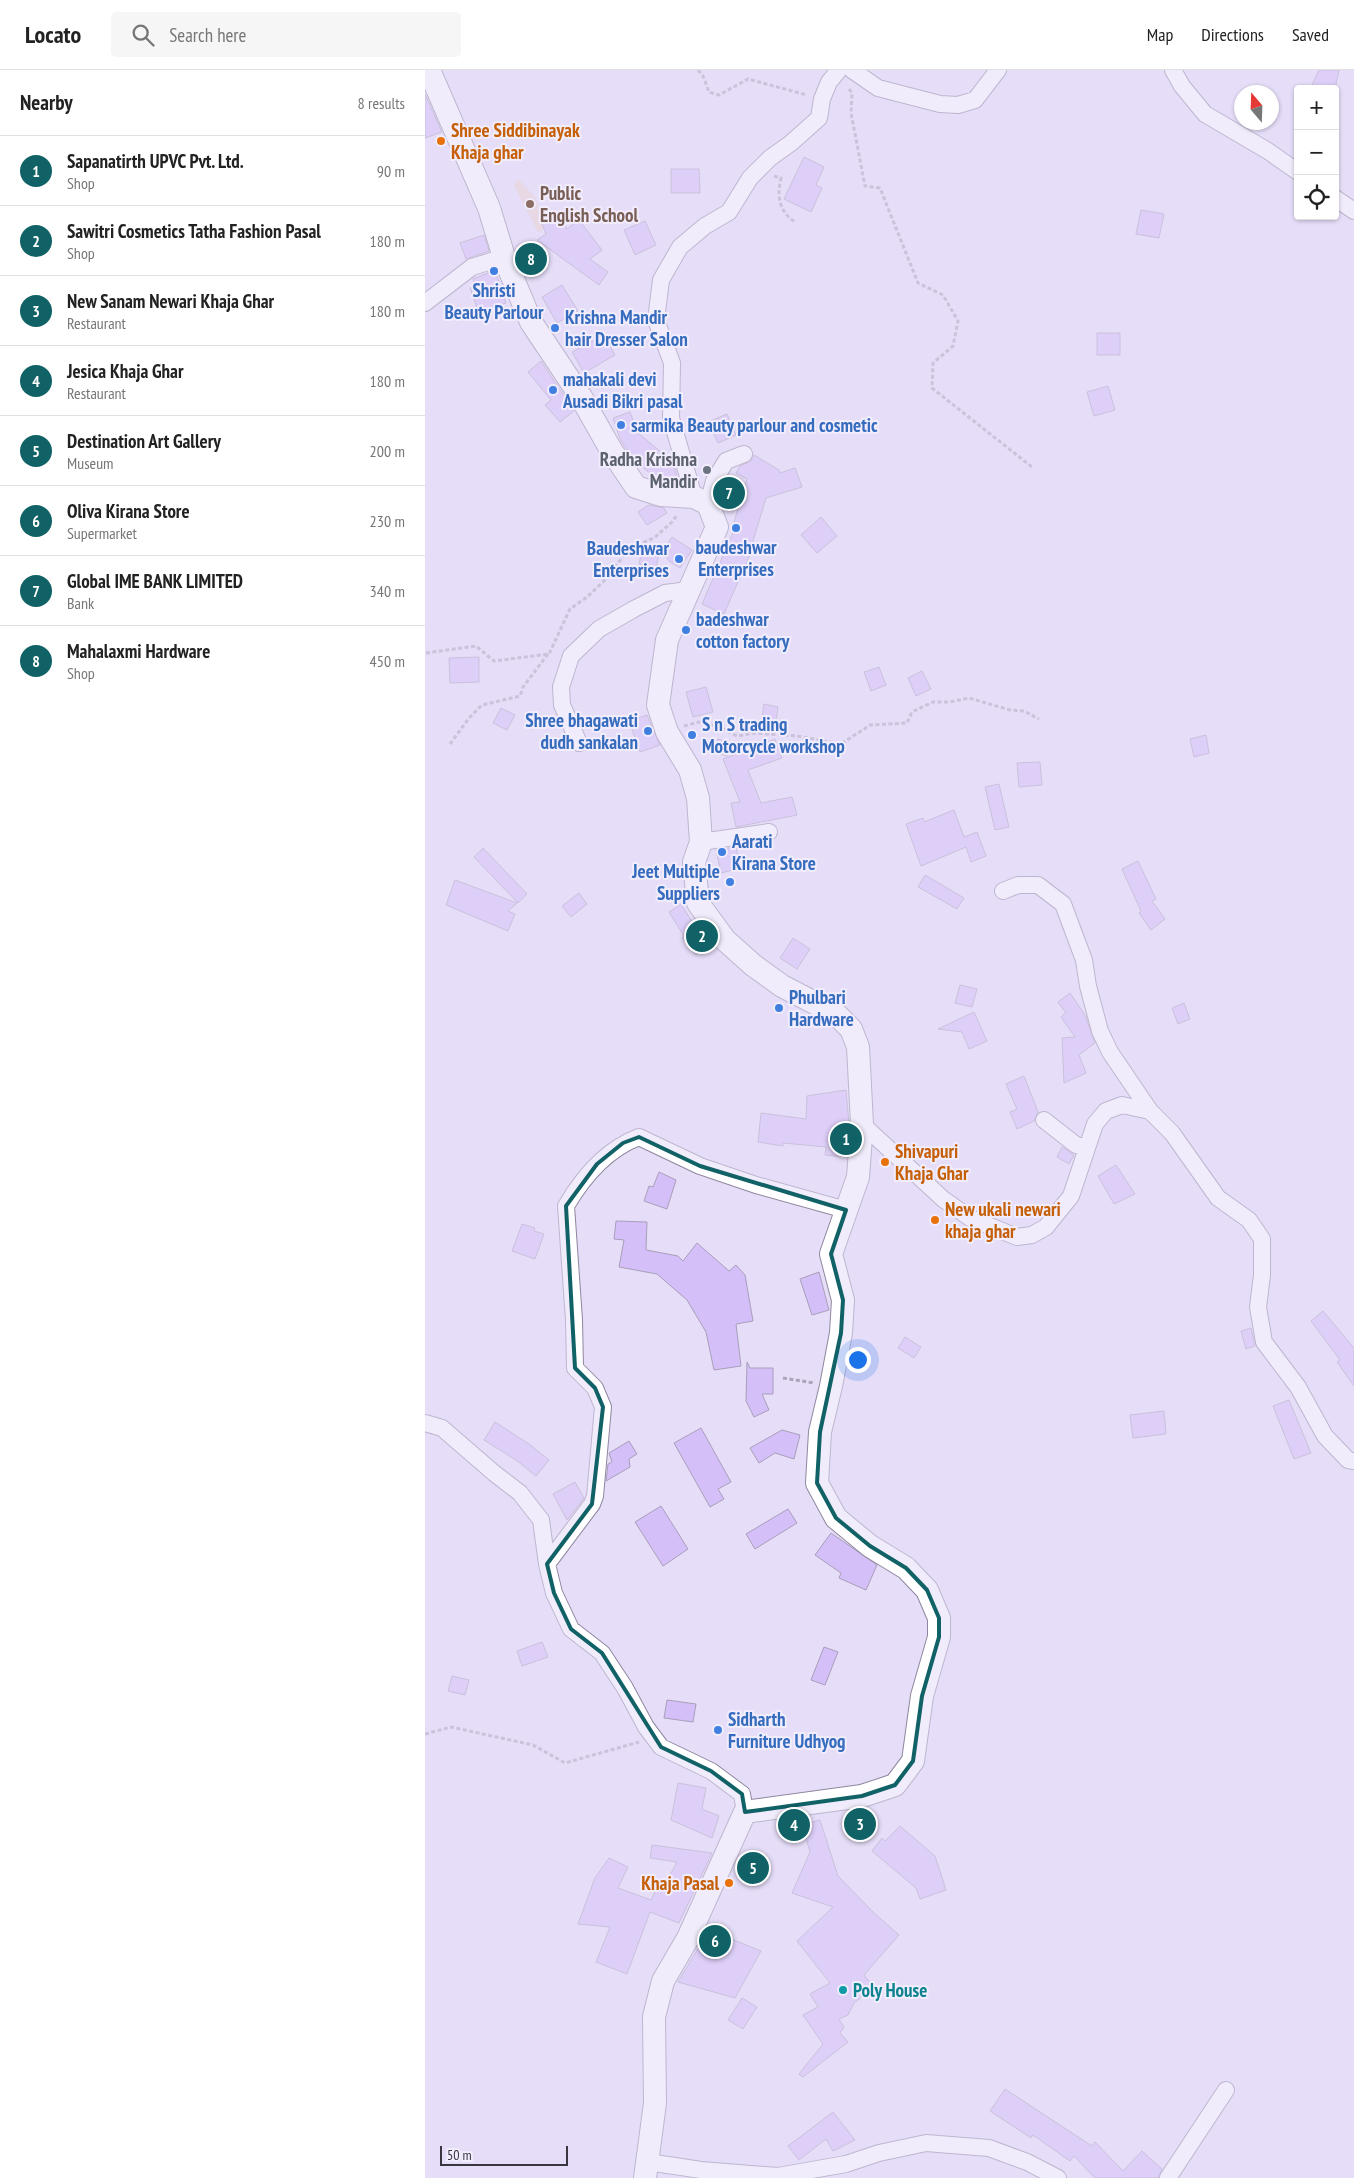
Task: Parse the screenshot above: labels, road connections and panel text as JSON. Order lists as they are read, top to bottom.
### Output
{
  "places": [
    "Shree Siddibinayak Khaja ghar",
    "Public English School",
    "Shristi Beauty Parlour",
    "Krishna Mandir hair Dresser Salon",
    "mahakali devi Ausadi Bikri pasal",
    "sarmika Beauty parlour and cosmetic",
    "Radha Krishna Mandir",
    "baudeshwar Enterprises",
    "Baudeshwar Enterprises",
    "badeshwar cotton factory",
    "Shree bhagawati dudh sankalan",
    "S n S trading Motorcycle workshop",
    "Aarati Kirana Store",
    "Jeet Multiple Suppliers",
    "Phulbari Hardware",
    "Shivapuri Khaja Ghar",
    "New ukali newari khaja ghar",
    "Sidharth Furniture Udhyog",
    "Khaja Pasal",
    "Poly House"
  ],
  "scale_bar": "50 m",
  "north": "top",
  "page": {
    "header": "Locato",
    "search": "Search here",
    "nav": ["Map", "Directions", "Saved"],
    "heading": ["Nearby", "8 results"],
    "map_buttons": ["+", "−"],
    "list": [
      {
        "mark": "1",
        "name": "Sapanatirth UPVC Pvt. Ltd.",
        "note": "Shop",
        "value": "90 m"
      },
      {
        "mark": "2",
        "name": "Sawitri Cosmetics Tatha Fashion Pasal",
        "note": "Shop",
        "value": "180 m"
      },
      {
        "mark": "3",
        "name": "New Sanam Newari Khaja Ghar",
        "note": "Restaurant",
        "value": "180 m"
      },
      {
        "mark": "4",
        "name": "Jesica Khaja Ghar",
        "note": "Restaurant",
        "value": "180 m"
      },
      {
        "mark": "5",
        "name": "Destination Art Gallery",
        "note": "Museum",
        "value": "200 m"
      },
      {
        "mark": "6",
        "name": "Oliva Kirana Store",
        "note": "Supermarket",
        "value": "230 m"
      },
      {
        "mark": "7",
        "name": "Global IME BANK LIMITED",
        "note": "Bank",
        "value": "340 m"
      },
      {
        "mark": "8",
        "name": "Mahalaxmi Hardware",
        "note": "Shop",
        "value": "450 m"
      }
    ],
    "pins": [
      "8",
      "7",
      "2",
      "1",
      "3",
      "4",
      "5",
      "6"
    ],
    "scale": "50 m"
  }
}
